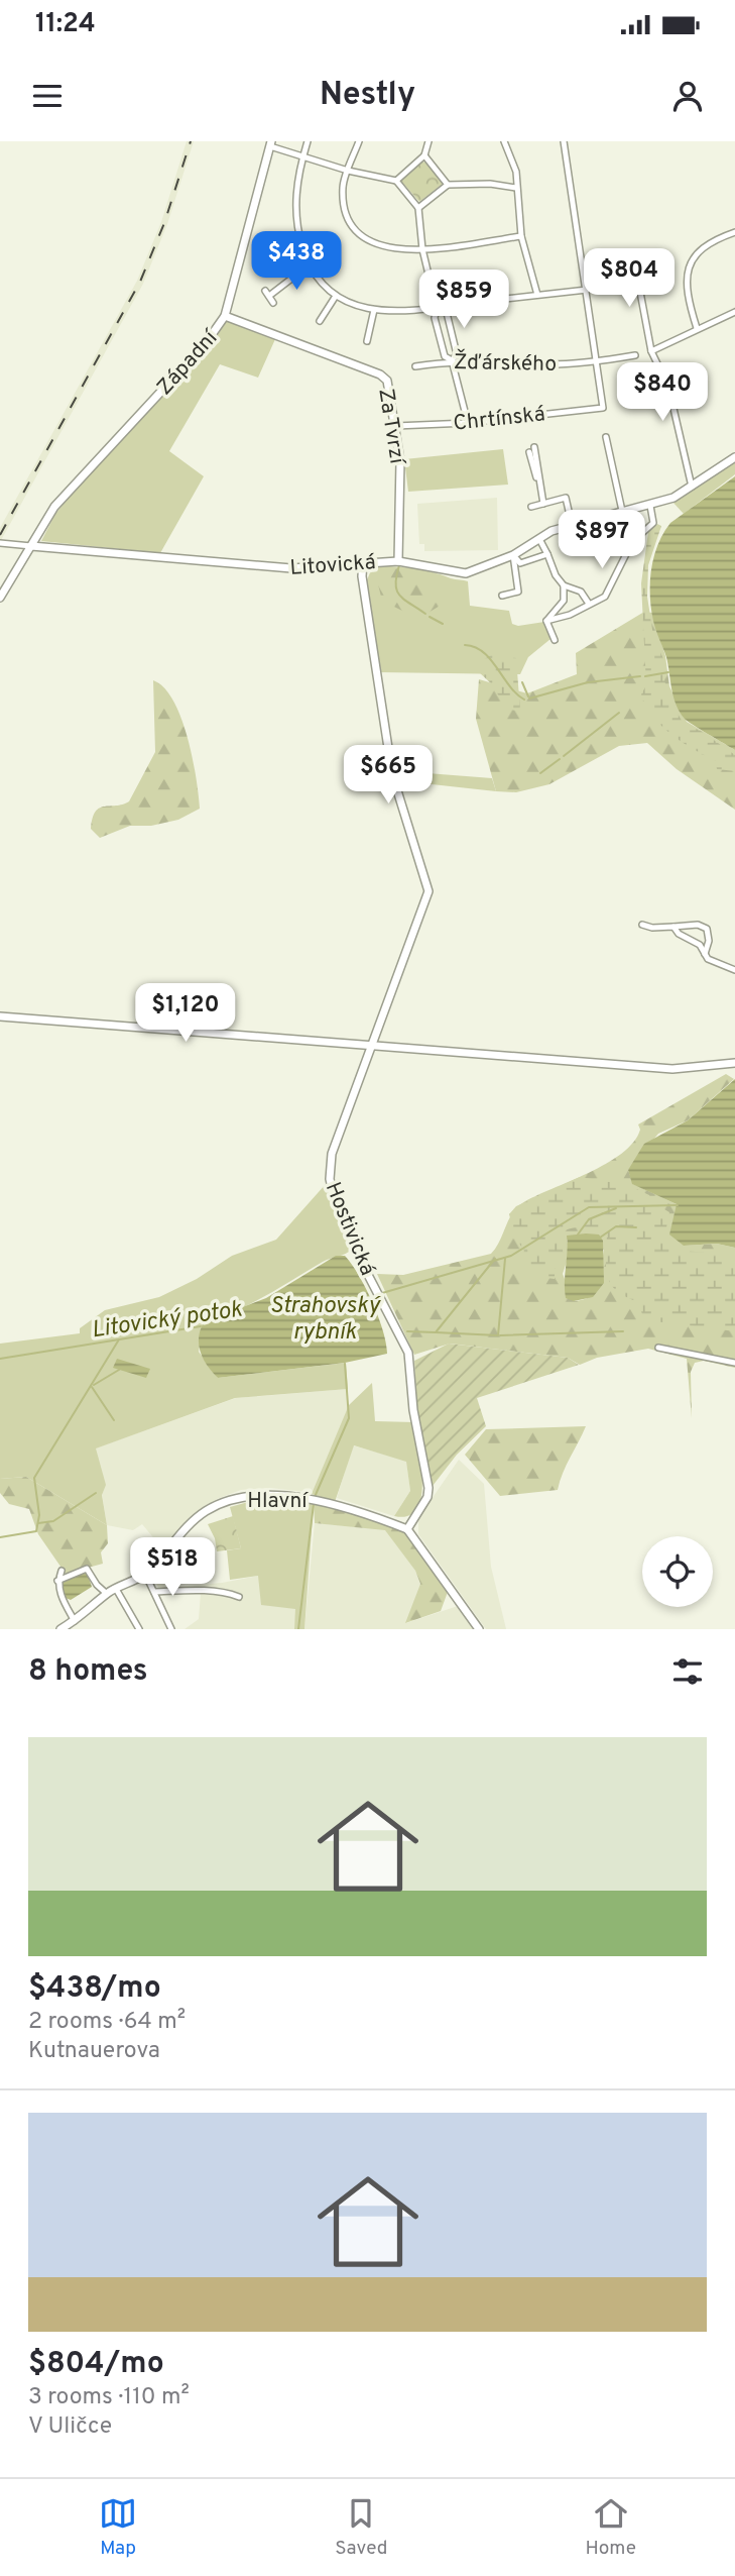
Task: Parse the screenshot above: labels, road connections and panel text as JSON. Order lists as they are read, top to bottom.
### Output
{
  "streets": {
    "street": [
      "Západní",
      "Žďárského",
      "Chrtínská",
      "Za Tvrzí",
      "Litovická",
      "Hostivická",
      "Hlavní"
    ]
  },
  "crossings": [
    ["Západní", "Za Tvrzí"],
    ["Západní", "Litovická"],
    ["Žďárského", "Chrtínská"],
    ["Chrtínská", "Za Tvrzí"],
    ["Za Tvrzí", "Litovická"],
    ["Litovická", "Hostivická"],
    ["Hostivická", "Hlavní"]
  ],
  "water": ["Strahovský rybník", "Litovický potok"],
  "page": {
    "status": "11:24",
    "header": "Nestly",
    "price": [
      "$438",
      "$804",
      "$859",
      "$840",
      "$897",
      "$665",
      "$1,120",
      "$518"
    ],
    "heading": "8 homes",
    "list": [
      {
        "name": "$438/mo",
        "note": "2 rooms · 64 m² · Kutnauerova"
      },
      {
        "name": "$804/mo",
        "note": "3 rooms · 110 m² · V Uličce"
      }
    ],
    "tabs": ["Map", "Saved", "Home"]
  }
}
